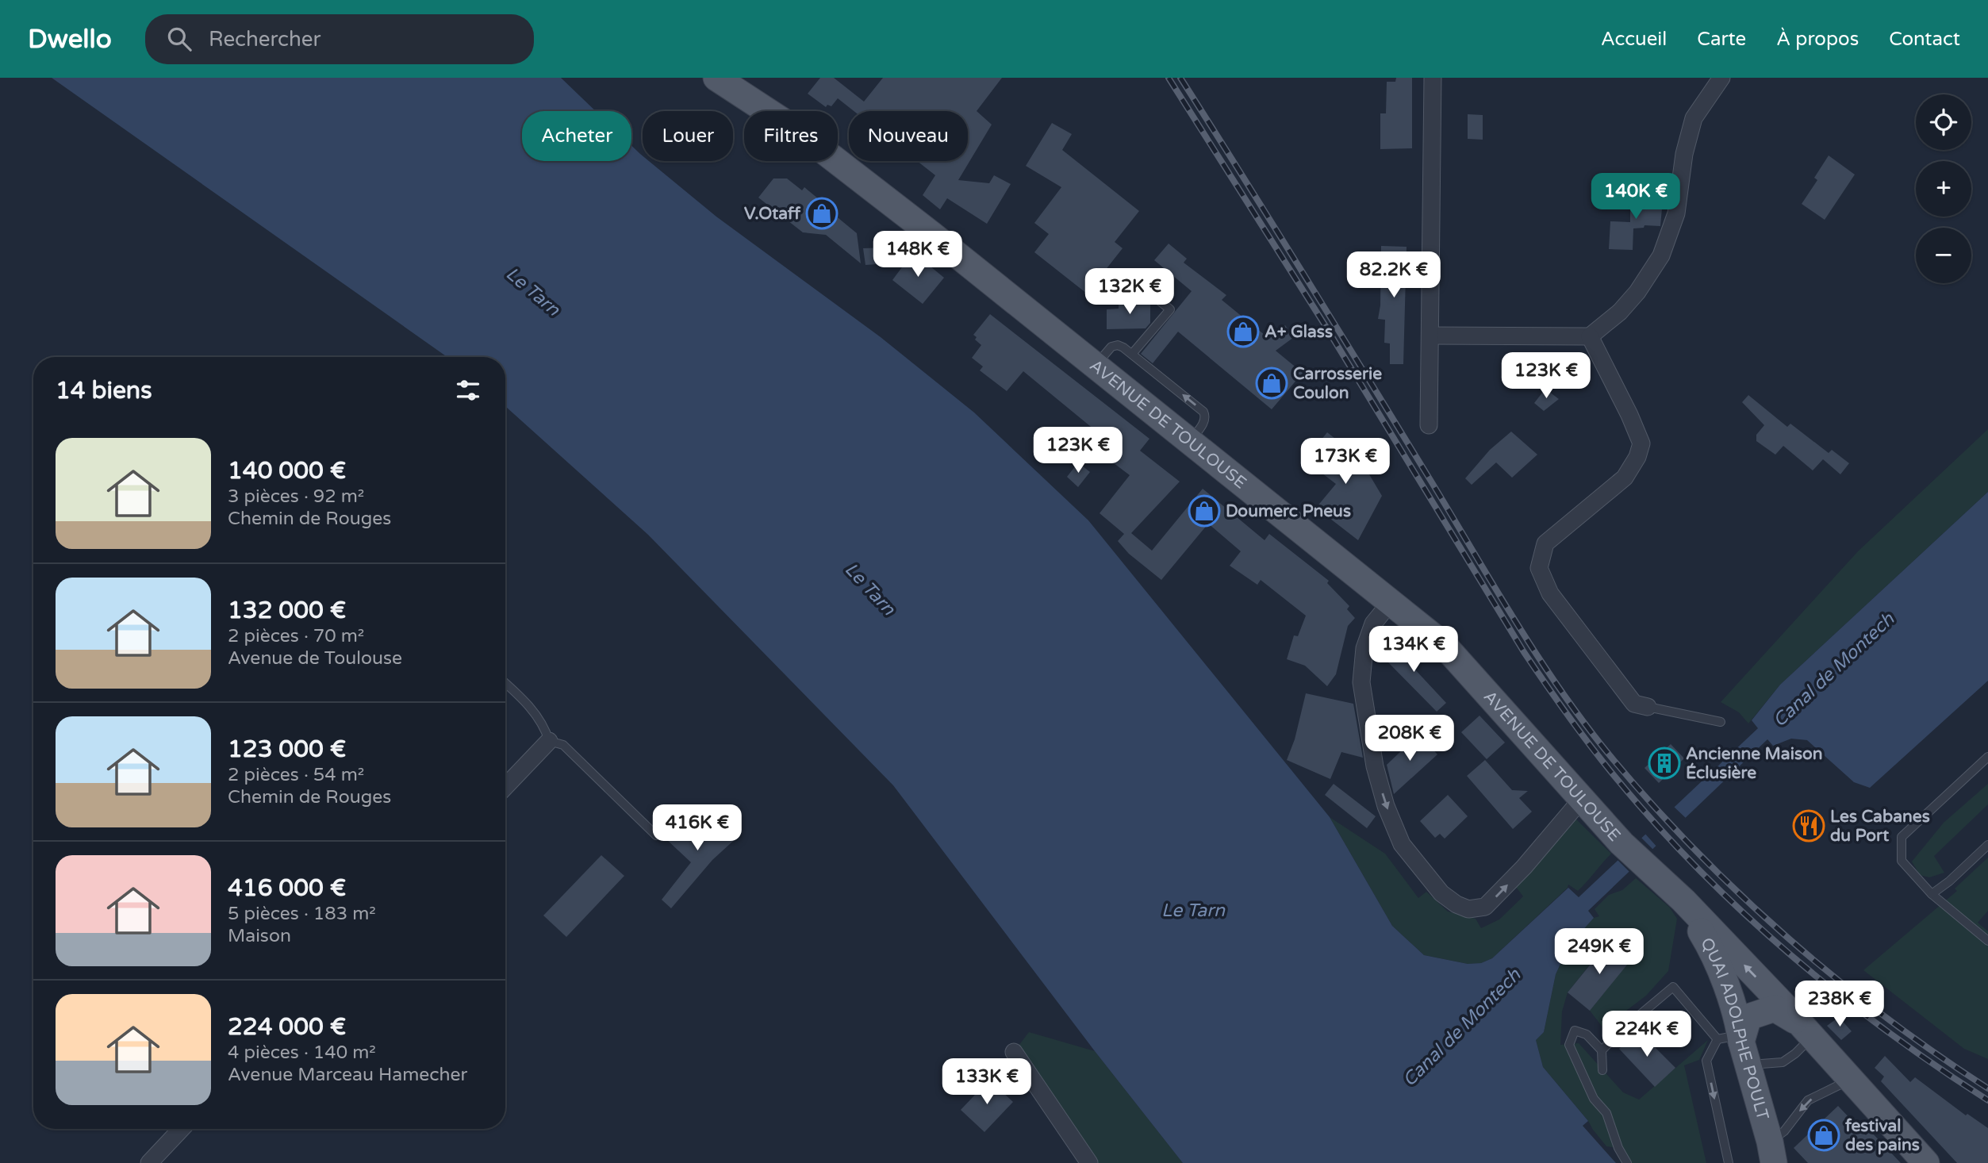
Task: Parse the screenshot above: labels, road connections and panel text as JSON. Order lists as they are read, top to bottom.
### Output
{
  "streets": {
    "main road": ["AVENUE DE TOULOUSE", "QUAI ADOLPHE POULT"]
  },
  "crossings": [
    ["AVENUE DE TOULOUSE", "QUAI ADOLPHE POULT"]
  ],
  "water": ["Le Tarn", "Canal de Montech"],
  "places": {
    "shop": [
      "V.Otaff",
      "A+ Glass",
      "Carrosserie Coulon",
      "Doumerc Pneus",
      "festival des pains"
    ],
    "building": ["Ancienne Maison Éclusière"],
    "restaurant": ["Les Cabanes du Port"]
  },
  "page": {
    "header": "Dwello",
    "search": "Rechercher",
    "nav": [
      "Accueil",
      "Carte",
      "À propos",
      "Contact"
    ],
    "map_buttons": ["+", "−"],
    "chip": [
      "Acheter",
      "Louer",
      "Filtres",
      "Nouveau"
    ],
    "price": [
      "140K €",
      "148K €",
      "82.2K €",
      "132K €",
      "123K €",
      "123K €",
      "173K €",
      "134K €",
      "208K €",
      "416K €",
      "249K €",
      "238K €",
      "224K €",
      "133K €"
    ],
    "heading": "14 biens",
    "list": [
      {
        "name": "140 000 €",
        "note": "3 pièces · 92 m² · Chemin de Rouges"
      },
      {
        "name": "132 000 €",
        "note": "2 pièces · 70 m² · Avenue de Toulouse"
      },
      {
        "name": "123 000 €",
        "note": "2 pièces · 54 m² · Chemin de Rouges"
      },
      {
        "name": "416 000 €",
        "note": "5 pièces · 183 m² · Maison"
      },
      {
        "name": "224 000 €",
        "note": "4 pièces · 140 m² · Avenue Marceau Hamecher"
      }
    ]
  }
}
